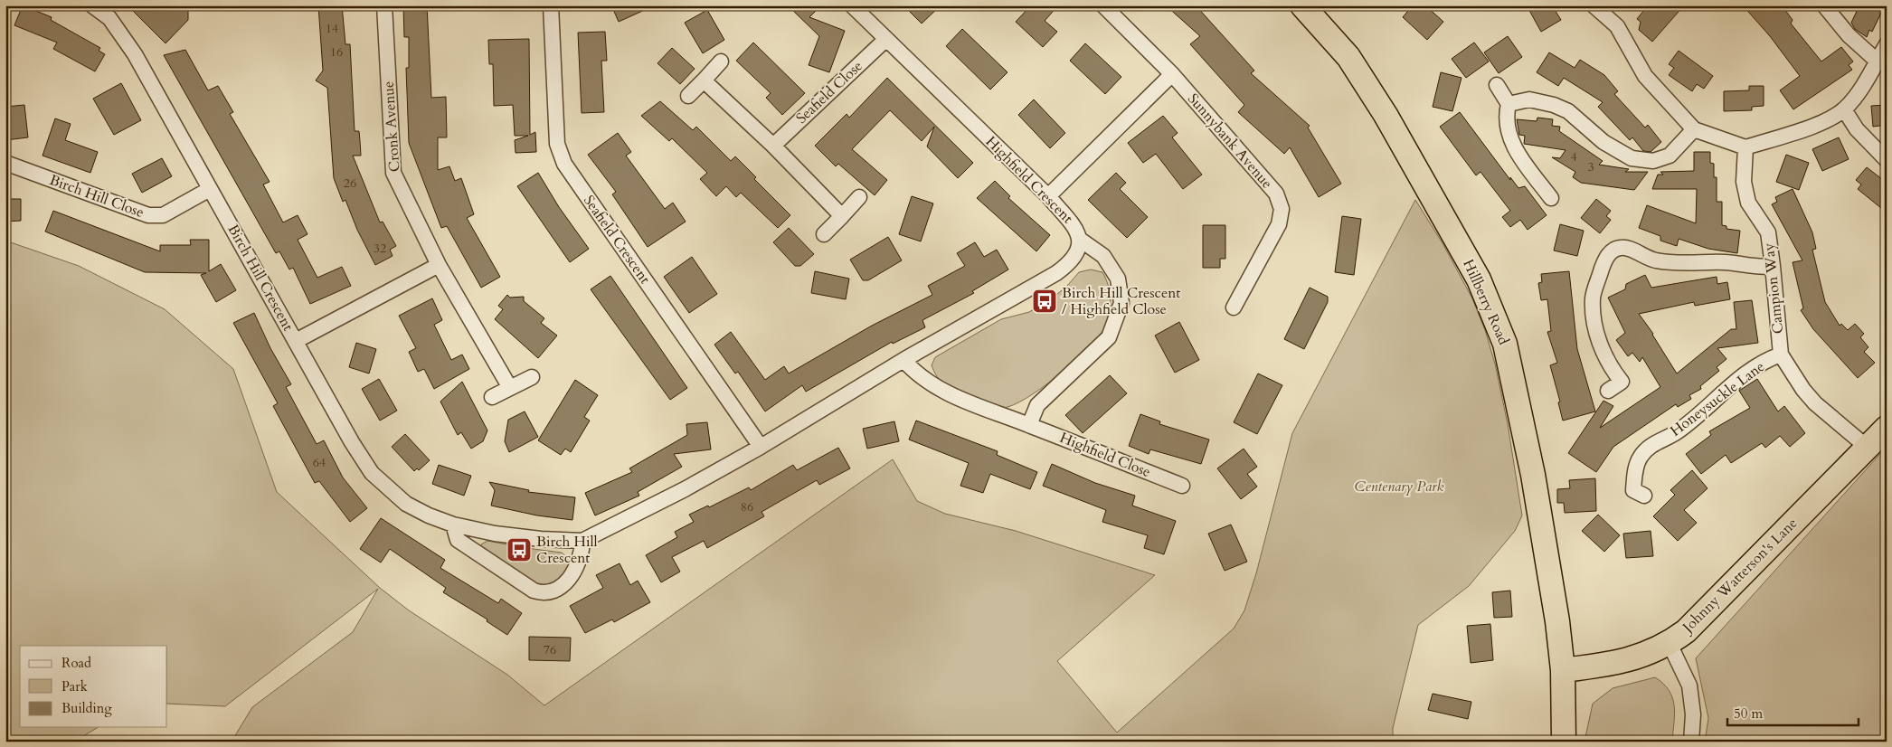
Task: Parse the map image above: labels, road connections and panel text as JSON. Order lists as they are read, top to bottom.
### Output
{
  "streets": {
    "highway": ["Hillberry Road", "Johnny Watterson's Lane"],
    "street": [
      "Seafield Close",
      "Cronk Avenue",
      "Sunnybank Avenue",
      "Highfield Crescent",
      "Birch Hill Close",
      "Seafield Crescent",
      "Birch Hill Crescent",
      "Campion Way",
      "Honeysuckle Lane",
      "Highfield Close"
    ]
  },
  "crossings": [
    ["Seafield Close", "Highfield Crescent"],
    ["Highfield Crescent", "Seafield Crescent"],
    ["Highfield Crescent", "Birch Hill Crescent"],
    ["Highfield Crescent", "Highfield Close"],
    ["Birch Hill Close", "Birch Hill Crescent"],
    ["Seafield Crescent", "Birch Hill Crescent"],
    ["Campion Way", "Honeysuckle Lane"],
    ["Campion Way", "Johnny Watterson's Lane"],
    ["Hillberry Road", "Johnny Watterson's Lane"]
  ],
  "parks": ["Centenary Park"],
  "places": {
    "bus stop": ["Birch Hill Crescent / Highfield Close", "Birch Hill Crescent"]
  },
  "house_numbers": [
    "14",
    "16",
    "4",
    "3",
    "26",
    "32",
    "64",
    "86",
    "76"
  ],
  "legend": ["Road", "Park", "Building"],
  "scale_bar": "50 m"
}
